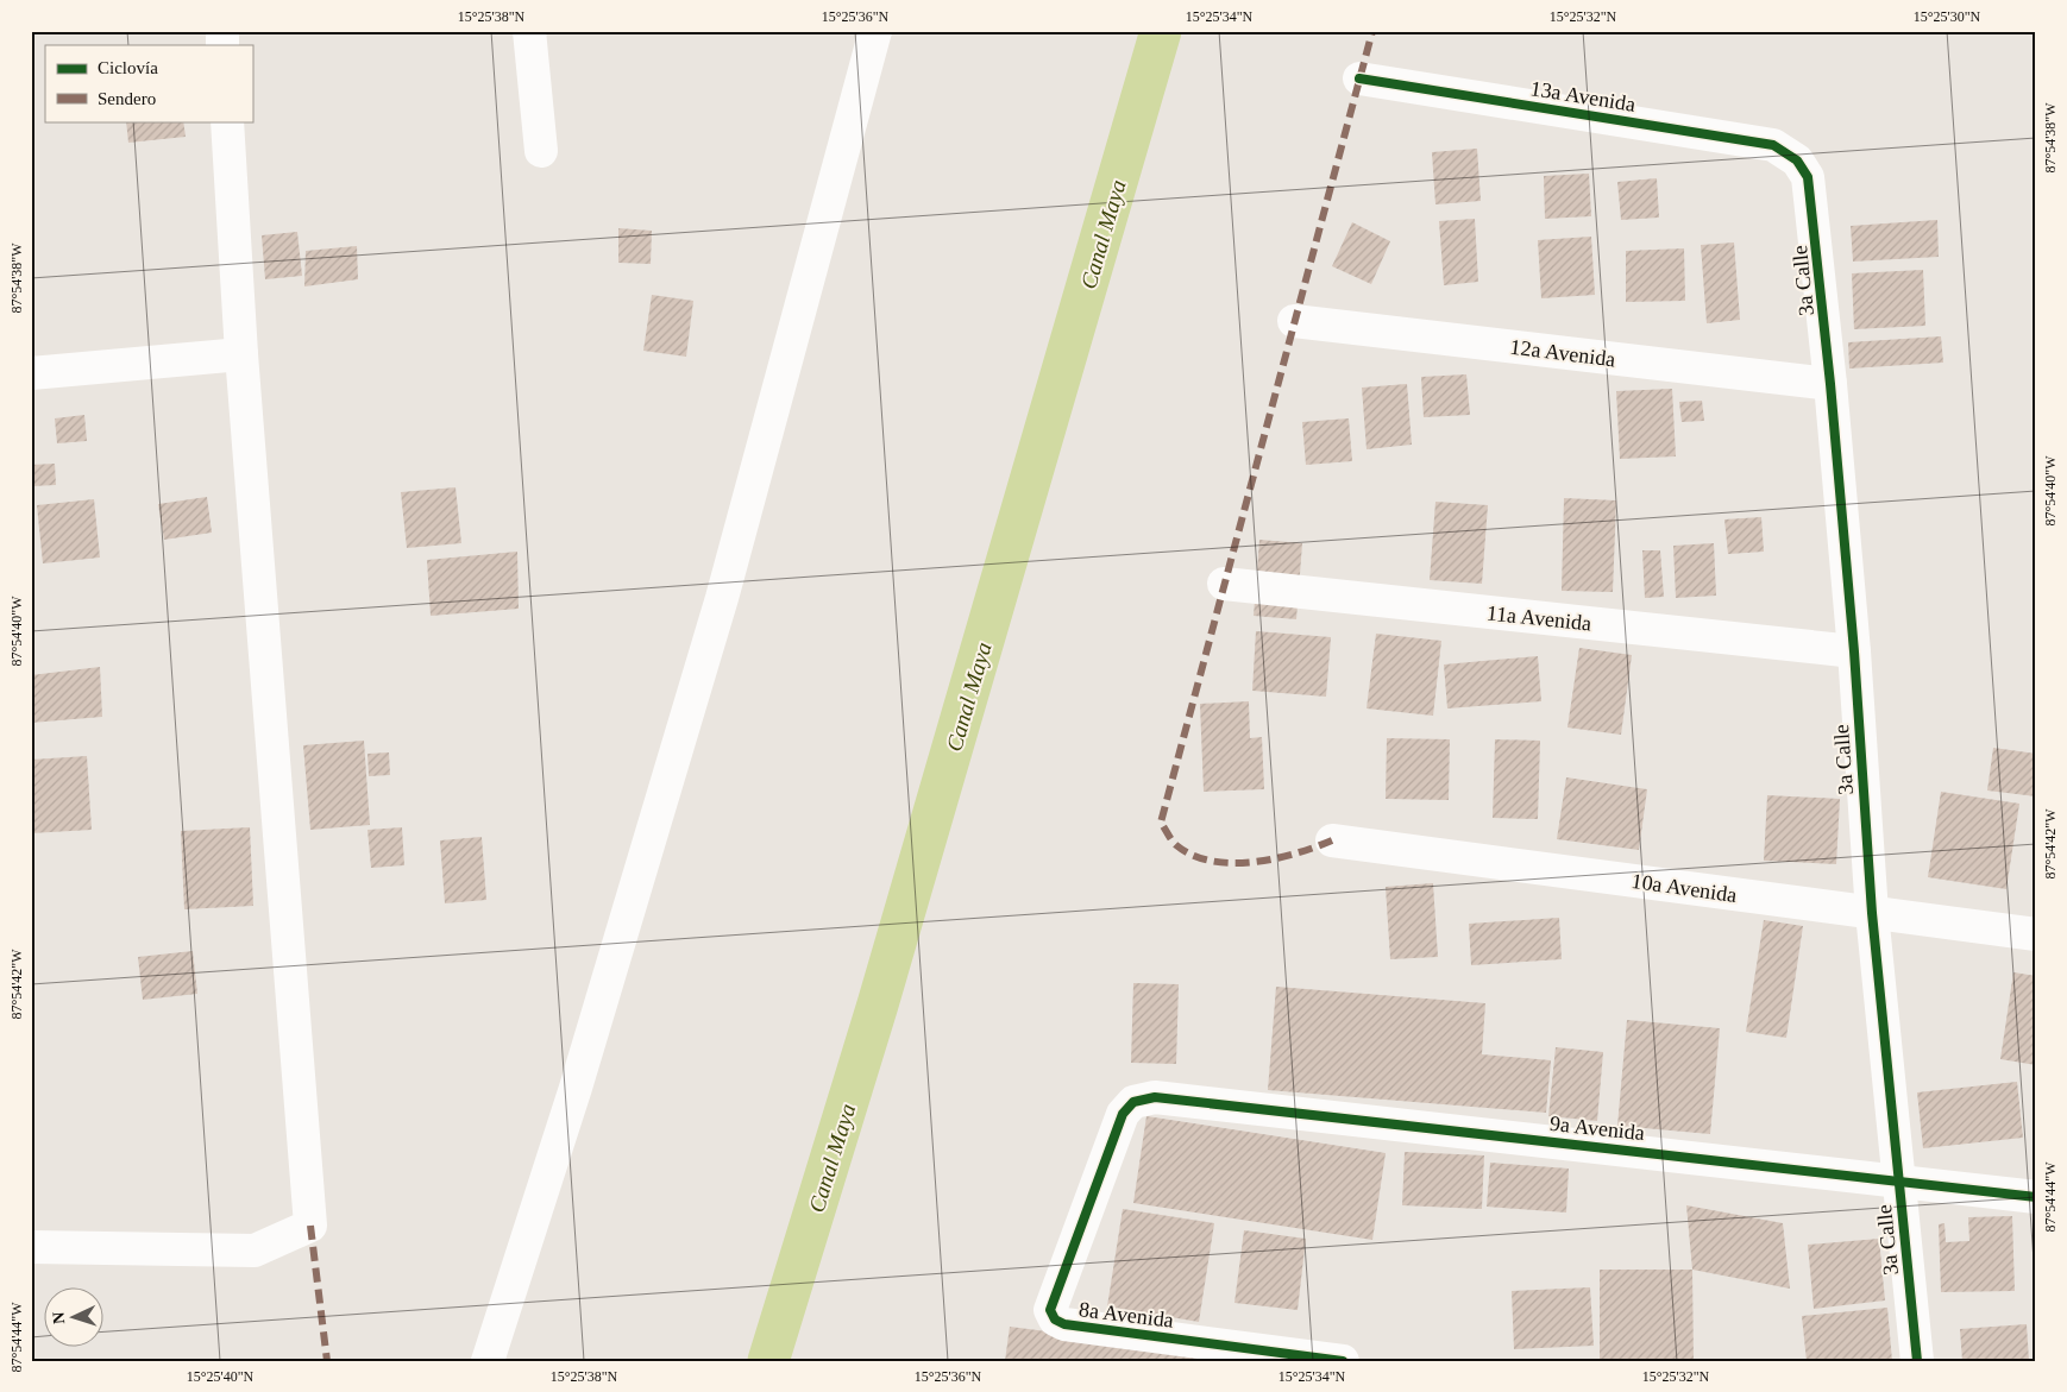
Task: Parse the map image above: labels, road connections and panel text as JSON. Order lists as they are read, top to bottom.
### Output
{
  "streets": {
    "street": [
      "13a Avenida",
      "3a Calle",
      "12a Avenida",
      "11a Avenida",
      "10a Avenida",
      "9a Avenida",
      "8a Avenida"
    ]
  },
  "crossings": [
    ["13a Avenida", "3a Calle"],
    ["3a Calle", "12a Avenida"],
    ["3a Calle", "11a Avenida"],
    ["3a Calle", "10a Avenida"],
    ["3a Calle", "9a Avenida"],
    ["9a Avenida", "8a Avenida"]
  ],
  "water": ["Canal Maya"],
  "legend": ["Ciclovía", "Sendero"],
  "north": "left",
  "coordinates": [
    "15°25'38\"N",
    "15°25'36\"N",
    "15°25'34\"N",
    "15°25'32\"N",
    "15°25'30\"N",
    "87°54'38\"W",
    "87°54'40\"W",
    "87°54'42\"W",
    "87°54'44\"W",
    "15°25'40\"N"
  ]
}
